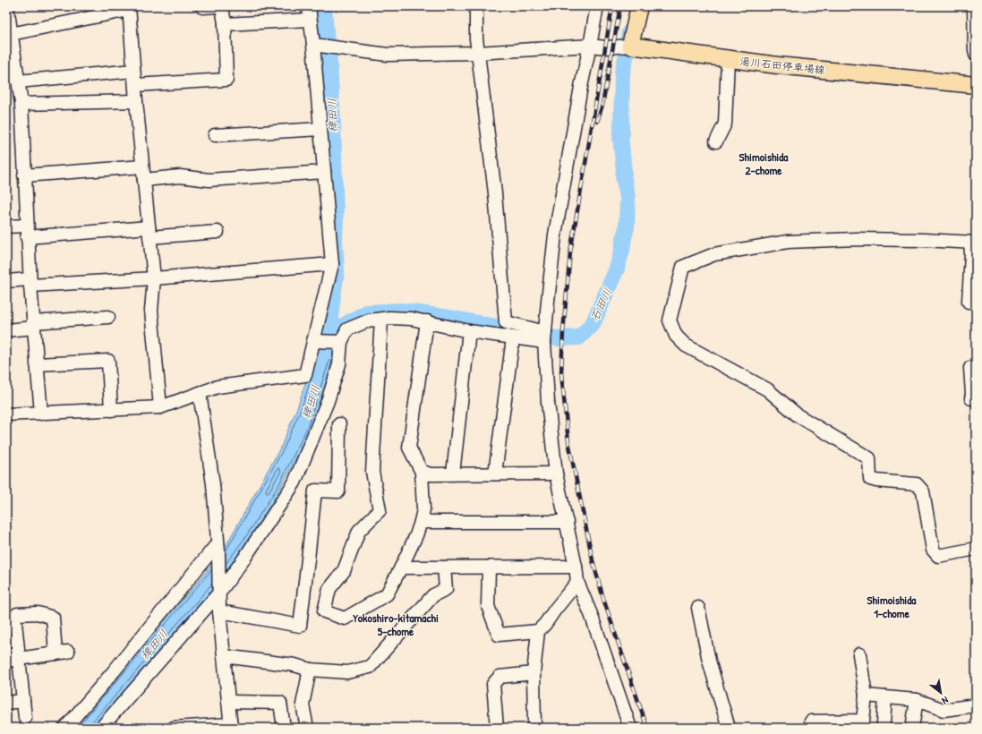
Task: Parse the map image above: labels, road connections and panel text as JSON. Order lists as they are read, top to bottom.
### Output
{
  "streets": {
    "main road": ["湯川石田停車場線"]
  },
  "districts": ["Shimoishida 2-chome", "Shimoishida 1-chome", "Yokoshiro-kitamachi 5-chome"],
  "water": ["稗田川", "石田川"],
  "north": "bottom right"
}
